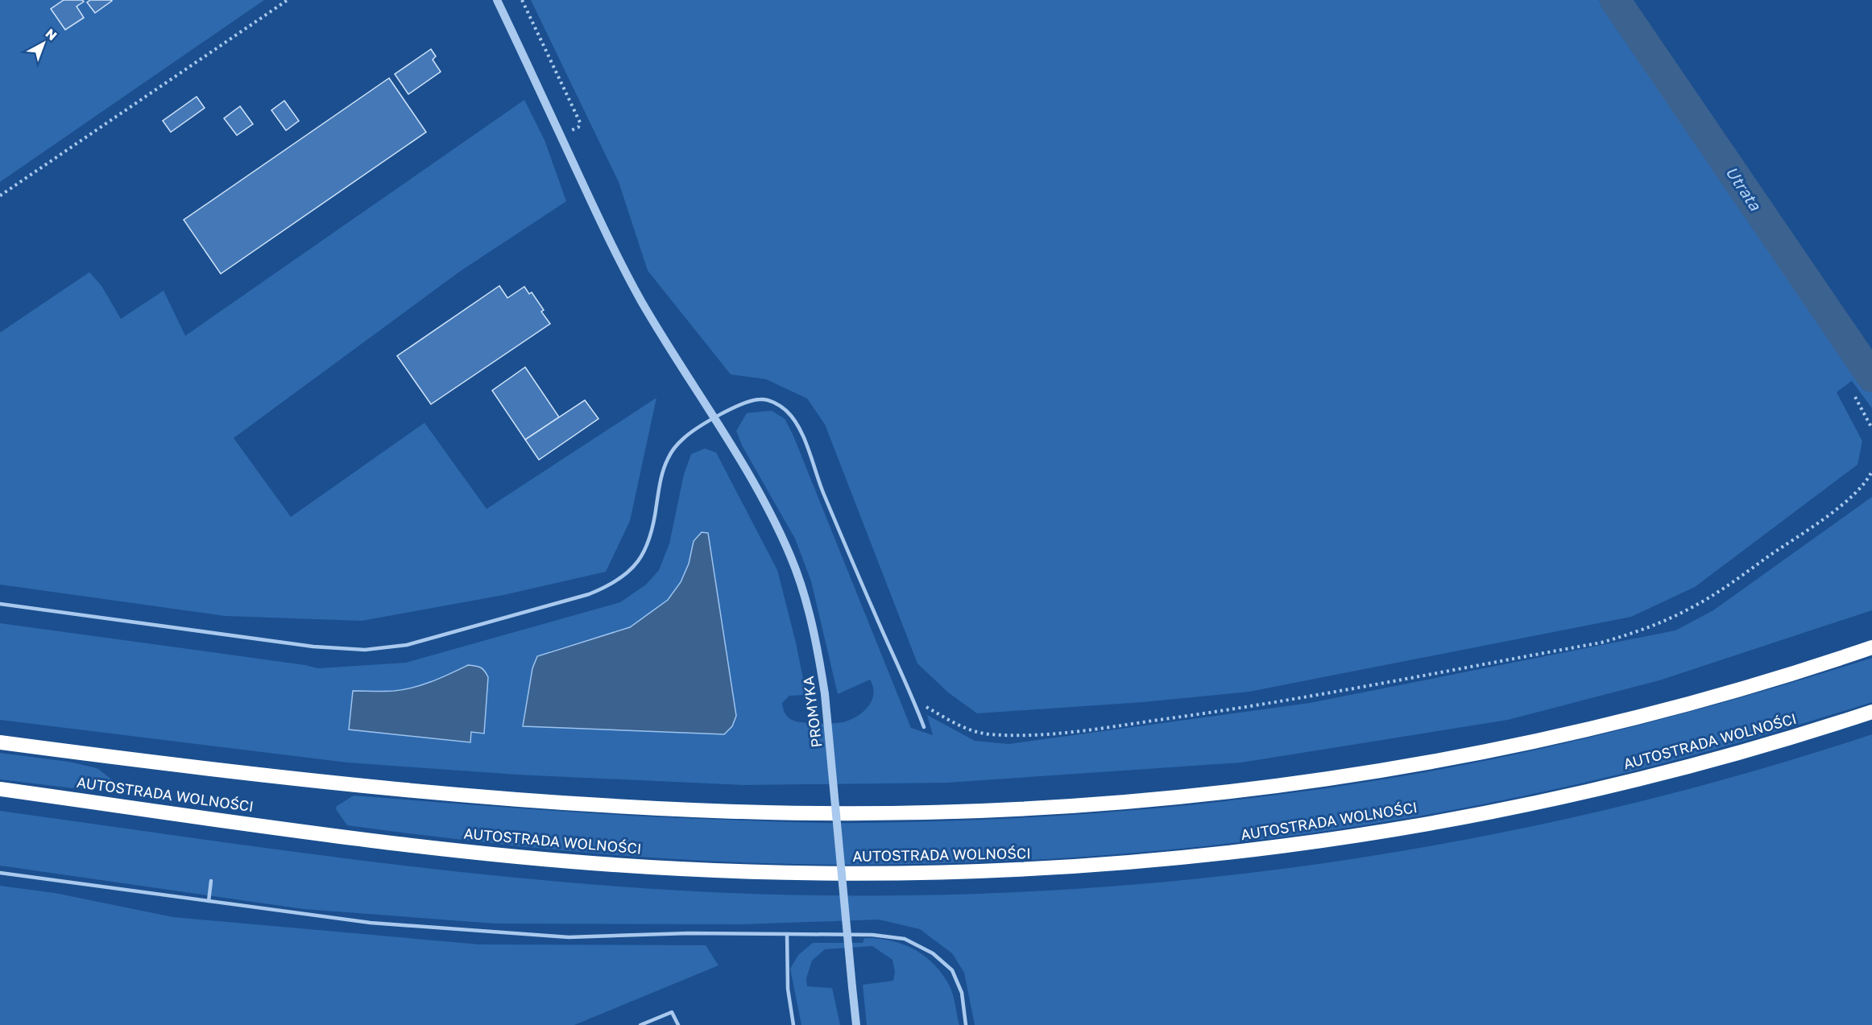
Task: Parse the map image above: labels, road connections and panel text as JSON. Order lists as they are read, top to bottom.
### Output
{
  "streets": {
    "highway": ["AUTOSTRADA WOLNOŚCI"],
    "street": ["PROMYKA"]
  },
  "water": ["Utrata"],
  "north": "top right"
}
